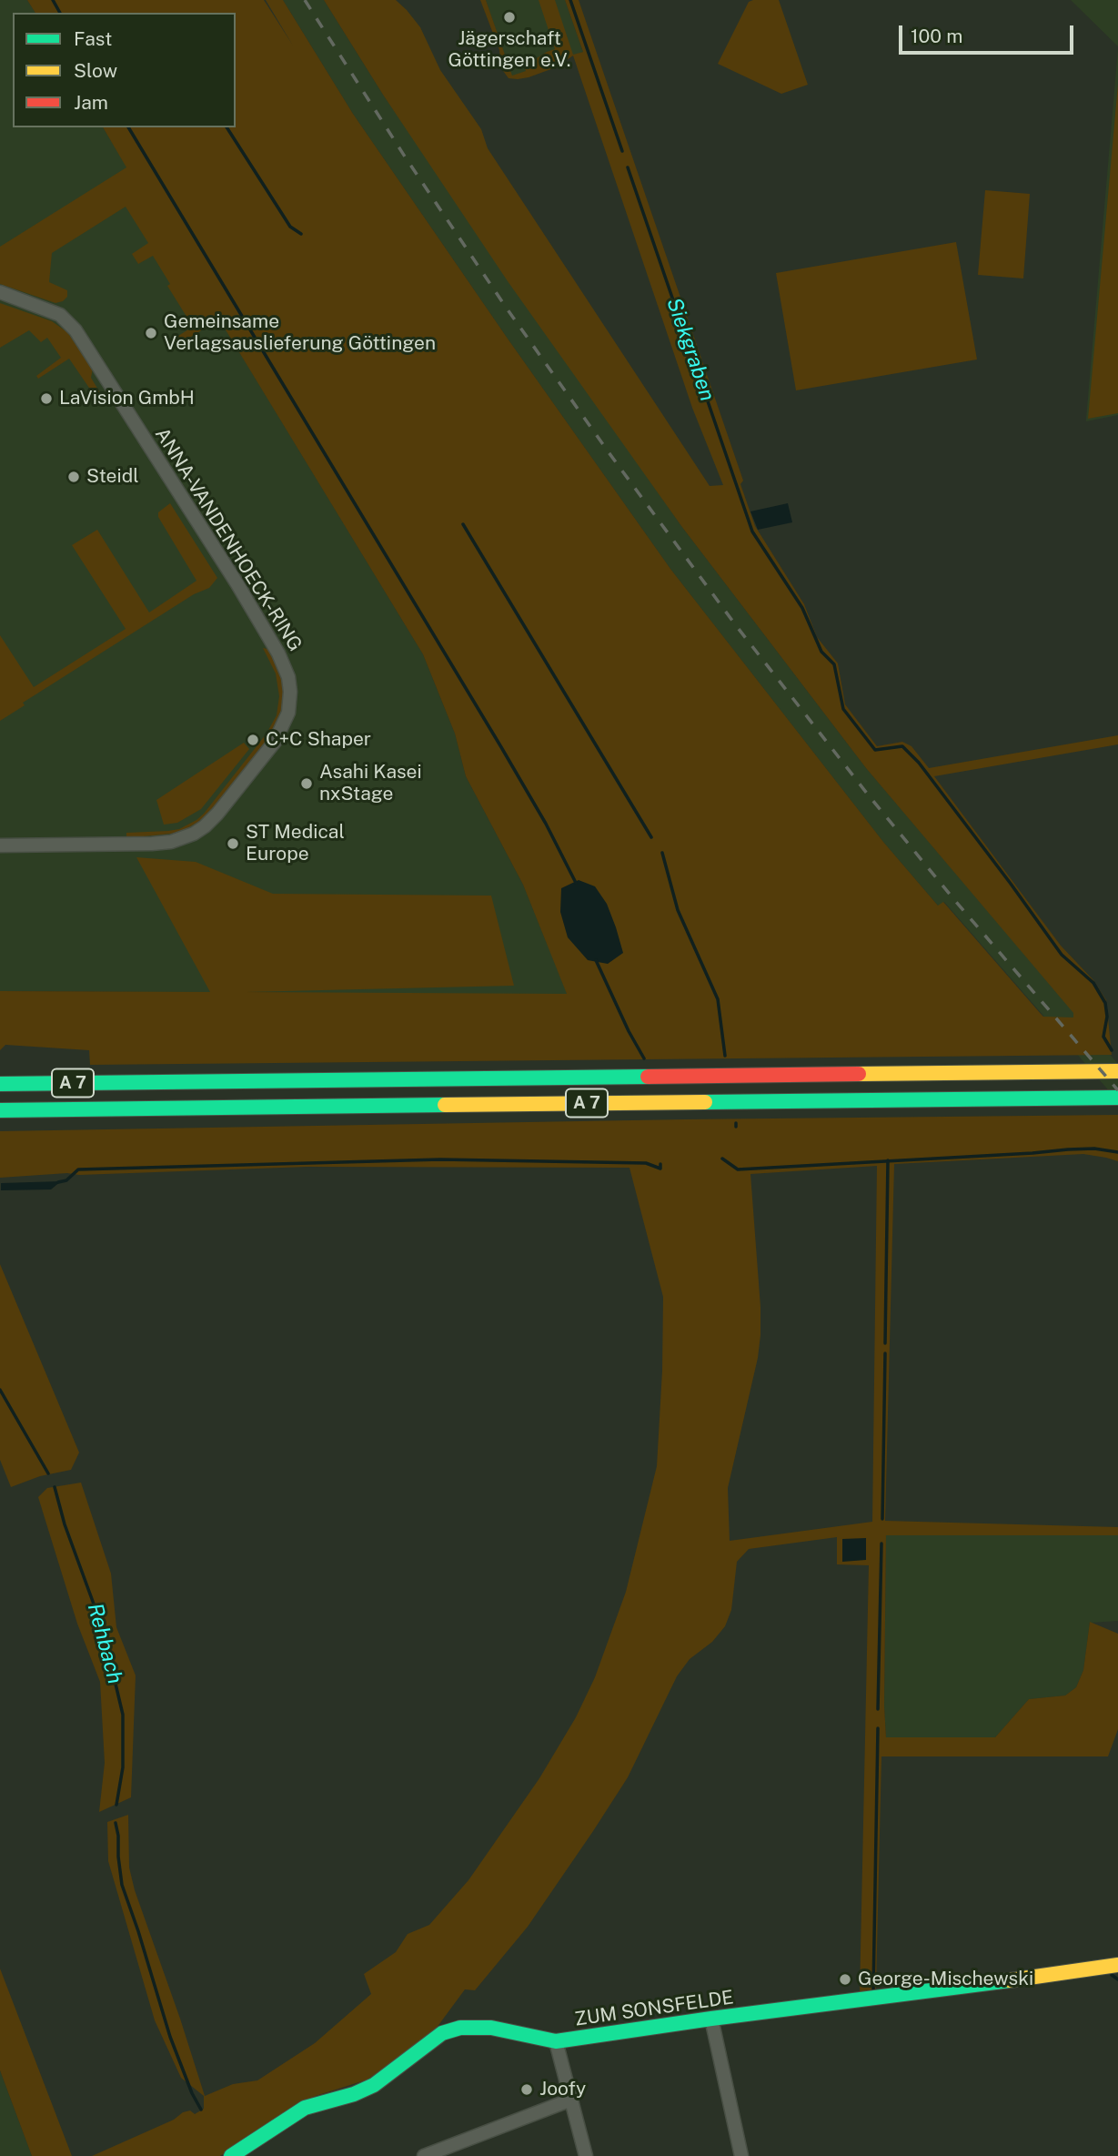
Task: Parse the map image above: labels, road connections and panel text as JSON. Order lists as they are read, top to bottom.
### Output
{
  "streets": {
    "main road": ["A 7", "ZUM SONSFELDE"],
    "street": ["ANNA-VANDENHOECK-RING"]
  },
  "water": ["Siekgraben", "Rehbach"],
  "places": [
    "Jägerschaft Göttingen e.V.",
    "Gemeinsame Verlagsauslieferung Göttingen",
    "LaVision GmbH",
    "Steidl",
    "C+C Shaper",
    "Asahi Kasei nxStage",
    "ST Medical Europe",
    "George-Mischewski",
    "Joofy"
  ],
  "legend": ["Fast", "Slow", "Jam"],
  "scale_bar": "100 m"
}
